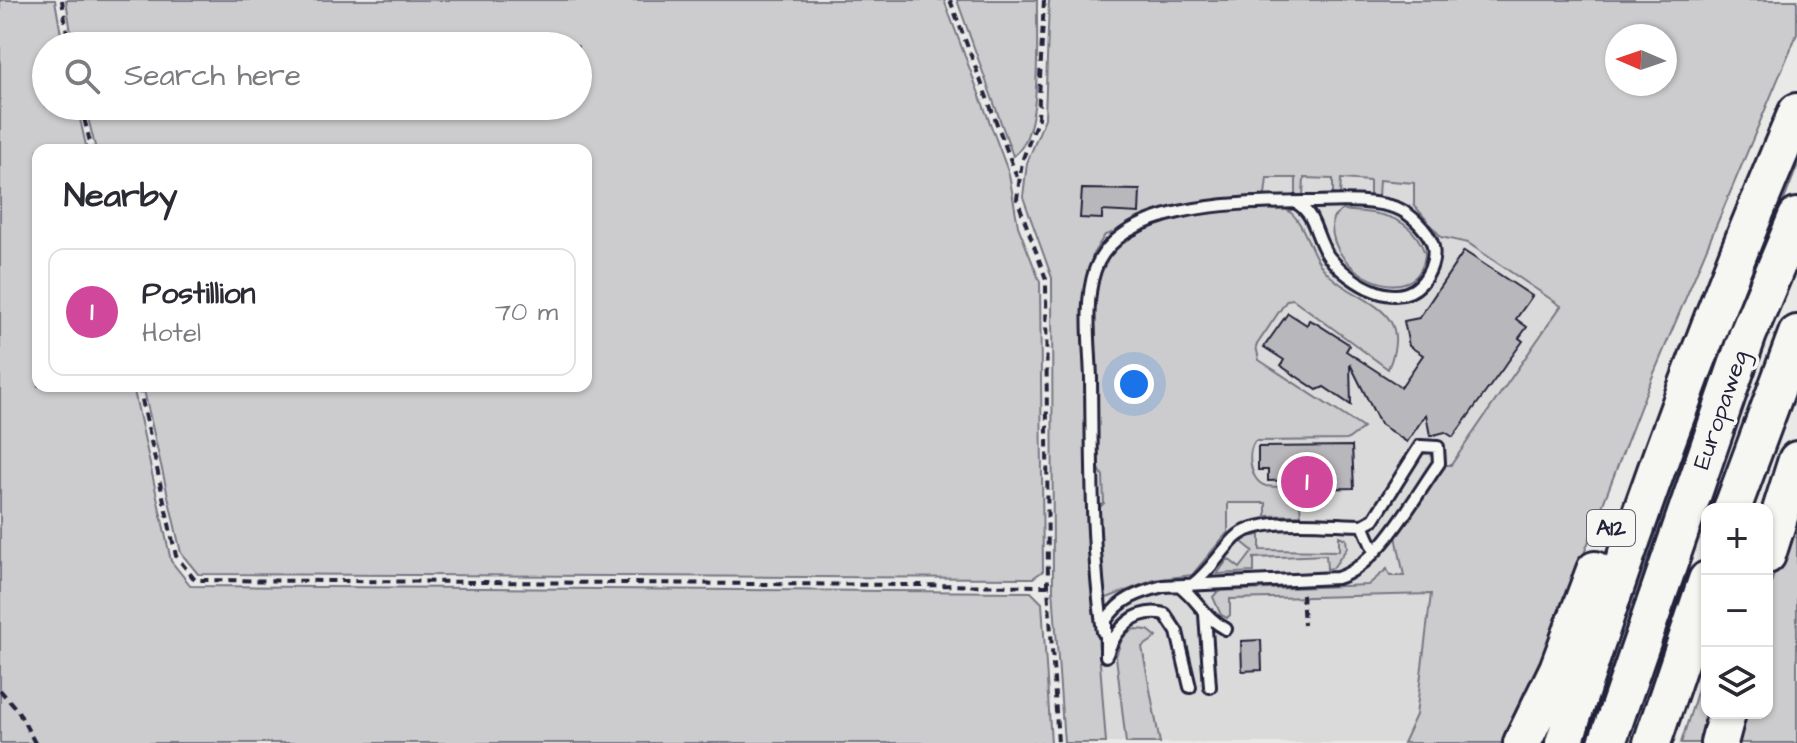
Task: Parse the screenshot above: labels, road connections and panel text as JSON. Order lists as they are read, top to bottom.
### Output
{
  "streets": {
    "highway": ["Europaweg", "A12"]
  },
  "north": "left",
  "page": {
    "search": "Search here",
    "heading": "Nearby",
    "list": [
      {
        "mark": "1",
        "name": "Postillion",
        "note": "Hotel",
        "value": "70 m"
      }
    ],
    "pins": "1",
    "map_buttons": ["+", "−"]
  }
}
